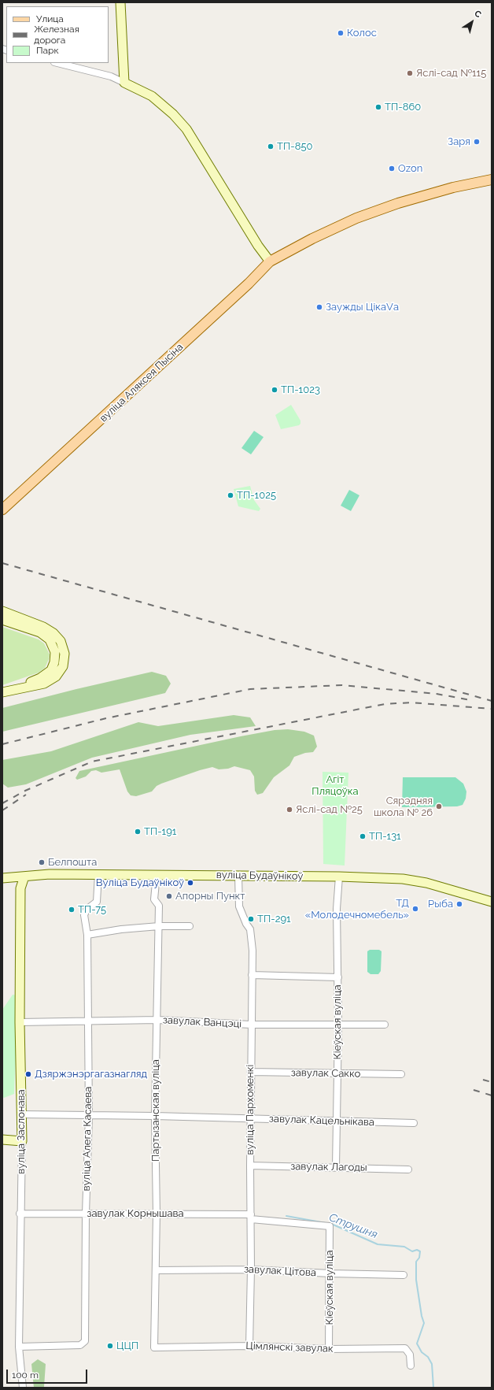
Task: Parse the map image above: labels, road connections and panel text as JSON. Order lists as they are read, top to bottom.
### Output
{
  "streets": {
    "main road": ["вуліца Аляксея Пысіна", "вуліца Будаўнікоў", "вуліца Заслонава"],
    "street": [
      "завулак Ванцэці",
      "Кіеўская вуліца",
      "завулак Сакко",
      "вуліца Пархоменкі",
      "Партызанская вуліца",
      "завулак Кацельнікава",
      "вуліца Алега Касаева",
      "завулак Лагоды",
      "завулак Корнышава",
      "завулак Цітова",
      "Цімлянскі завулак"
    ]
  },
  "crossings": [
    ["вуліца Будаўнікоў", "Кіеўская вуліца"],
    ["вуліца Будаўнікоў", "вуліца Пархоменкі"],
    ["вуліца Будаўнікоў", "Партызанская вуліца"],
    ["вуліца Будаўнікоў", "вуліца Заслонава"],
    ["вуліца Будаўнікоў", "вуліца Алега Касаева"],
    ["завулак Ванцэці", "Кіеўская вуліца"],
    ["завулак Ванцэці", "вуліца Пархоменкі"],
    ["завулак Ванцэці", "Партызанская вуліца"],
    ["завулак Ванцэці", "вуліца Заслонава"],
    ["завулак Ванцэці", "вуліца Алега Касаева"],
    ["Кіеўская вуліца", "завулак Сакко"],
    ["Кіеўская вуліца", "завулак Кацельнікава"],
    ["Кіеўская вуліца", "завулак Лагоды"],
    ["Кіеўская вуліца", "завулак Корнышава"],
    ["Кіеўская вуліца", "завулак Цітова"],
    ["Кіеўская вуліца", "Цімлянскі завулак"],
    ["завулак Сакко", "вуліца Пархоменкі"],
    ["вуліца Пархоменкі", "завулак Кацельнікава"],
    ["вуліца Пархоменкі", "завулак Лагоды"],
    ["вуліца Пархоменкі", "завулак Корнышава"],
    ["вуліца Пархоменкі", "завулак Цітова"],
    ["вуліца Пархоменкі", "Цімлянскі завулак"],
    ["Партызанская вуліца", "завулак Кацельнікава"],
    ["Партызанская вуліца", "завулак Корнышава"],
    ["Партызанская вуліца", "завулак Цітова"],
    ["Партызанская вуліца", "Цімлянскі завулак"],
    ["завулак Кацельнікава", "вуліца Заслонава"],
    ["завулак Кацельнікава", "вуліца Алега Касаева"],
    ["вуліца Заслонава", "вуліца Алега Касаева"],
    ["вуліца Заслонава", "завулак Корнышава"],
    ["вуліца Алега Касаева", "завулак Корнышава"]
  ],
  "water": ["Струшня"],
  "parks": ["Агіт Пляцоўка"],
  "places": [
    "Колос",
    "Яслі-сад №115",
    "ТП-860",
    "Заря",
    "ТП-850",
    "Ozon",
    "Заужды ЦікаVа",
    "ТП-1023",
    "ТП-1025",
    "Сярэдняя школа № 26",
    "Яслі-сад №25",
    "ТП-191",
    "ТП-131",
    "Белпошта",
    "Вуліца Будаўнікоў",
    "Апорны Пункт",
    "Рыба",
    "ТД «Молодечномебель»",
    "ТП-75",
    "ТП-291",
    "Дзяржэнэргагазнагляд",
    "ЦЦП"
  ],
  "legend": ["Улица", "Железная дорога", "Парк"],
  "scale_bar": "100 m",
  "north": "top right"
}
